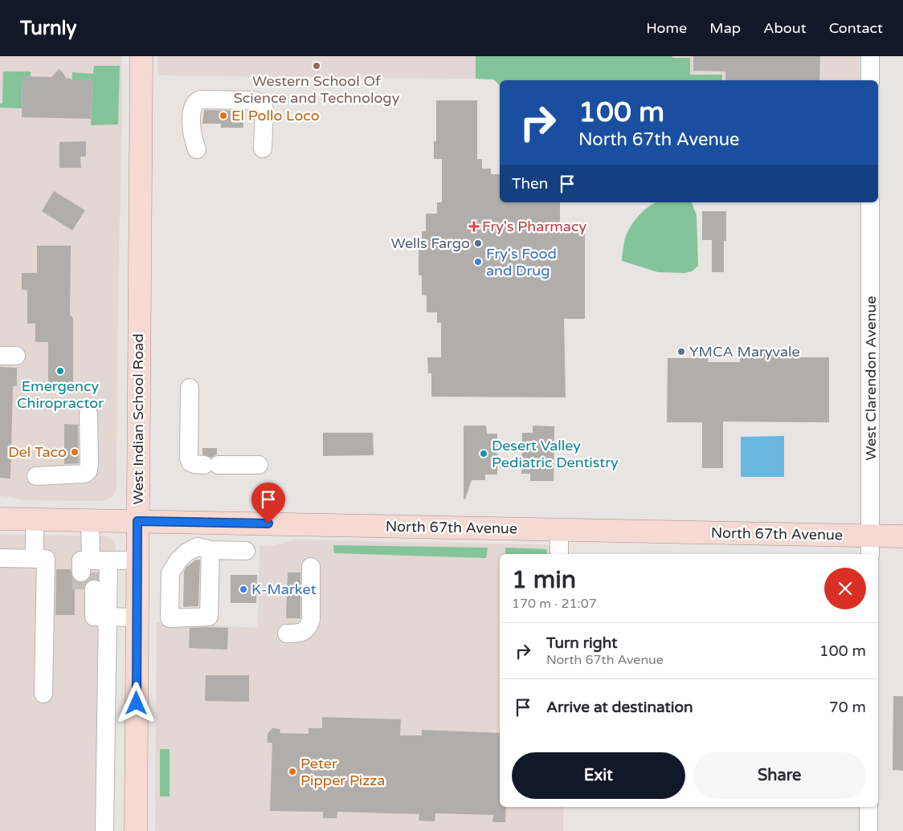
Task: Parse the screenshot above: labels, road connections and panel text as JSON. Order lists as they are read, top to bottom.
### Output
{
  "streets": {
    "main road": ["West Indian School Road", "North 67th Avenue"],
    "street": ["West Clarendon Avenue"]
  },
  "crossings": [
    ["West Clarendon Avenue", "North 67th Avenue"],
    ["West Indian School Road", "North 67th Avenue"]
  ],
  "places": {
    "other": [
      "Western School Of Science and Technology",
      "El Pollo Loco",
      "Wells Fargo",
      "Fry's Food and Drug",
      "YMCA Maryvale",
      "Emergency Chiropractor",
      "Del Taco",
      "Desert Valley Pediatric Dentistry",
      "K-Market",
      "Peter Pipper Pizza"
    ],
    "health": ["Fry's Pharmacy"]
  },
  "page": {
    "header": "Turnly",
    "nav": [
      "Home",
      "Map",
      "About",
      "Contact"
    ],
    "turn": ["100 m", "North 67th Avenue"],
    "then": "Then",
    "heading": ["1 min", "170 m · 21:07"],
    "list": [
      {
        "name": "Turn right",
        "note": "North 67th Avenue",
        "value": "100 m"
      },
      {
        "name": "Arrive at destination",
        "value": "70 m"
      }
    ],
    "buttons": ["Exit", "Share"]
  }
}
